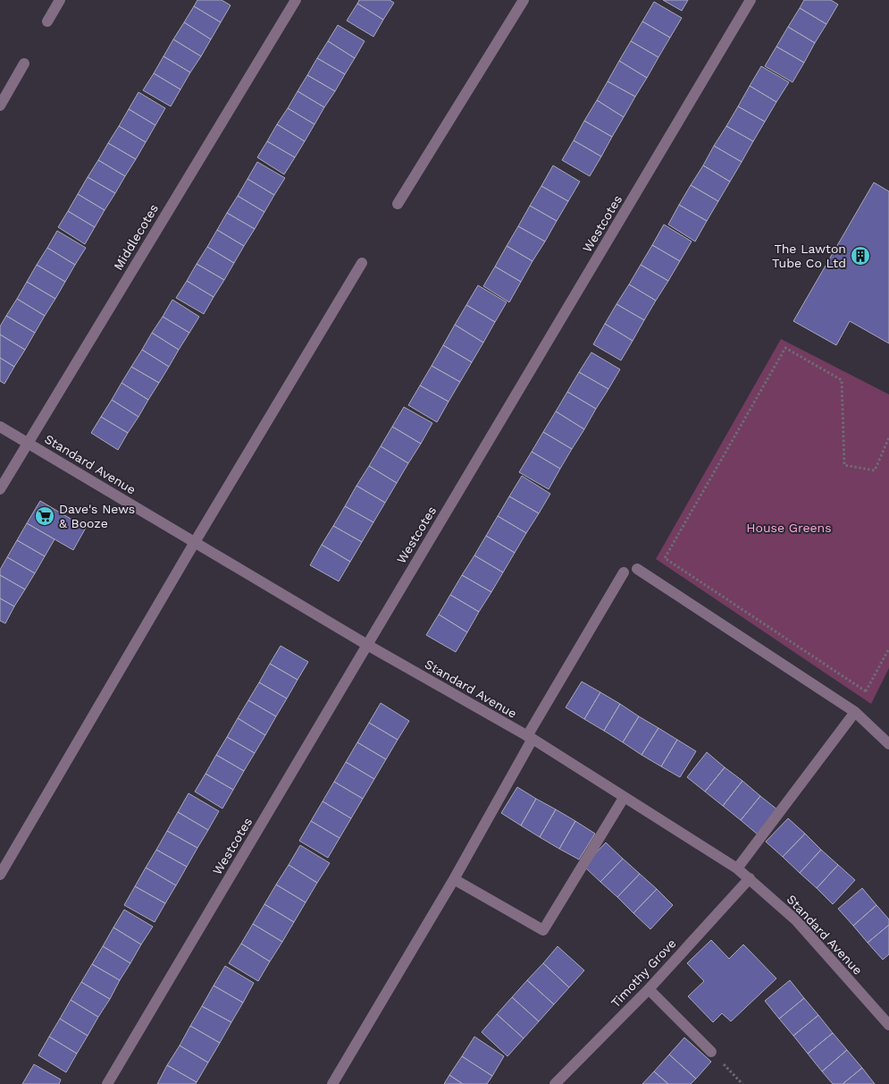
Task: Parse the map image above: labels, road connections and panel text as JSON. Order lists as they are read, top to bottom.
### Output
{
  "streets": {
    "street": [
      "Westcotes",
      "Middlecotes",
      "Standard Avenue",
      "Timothy Grove"
    ]
  },
  "crossings": [
    ["Westcotes", "Standard Avenue"],
    ["Middlecotes", "Standard Avenue"],
    ["Standard Avenue", "Timothy Grove"]
  ],
  "parks": ["House Greens"],
  "places": {
    "building": ["The Lawton Tube Co Ltd"],
    "supermarket": ["Dave's News & Booze"]
  }
}
